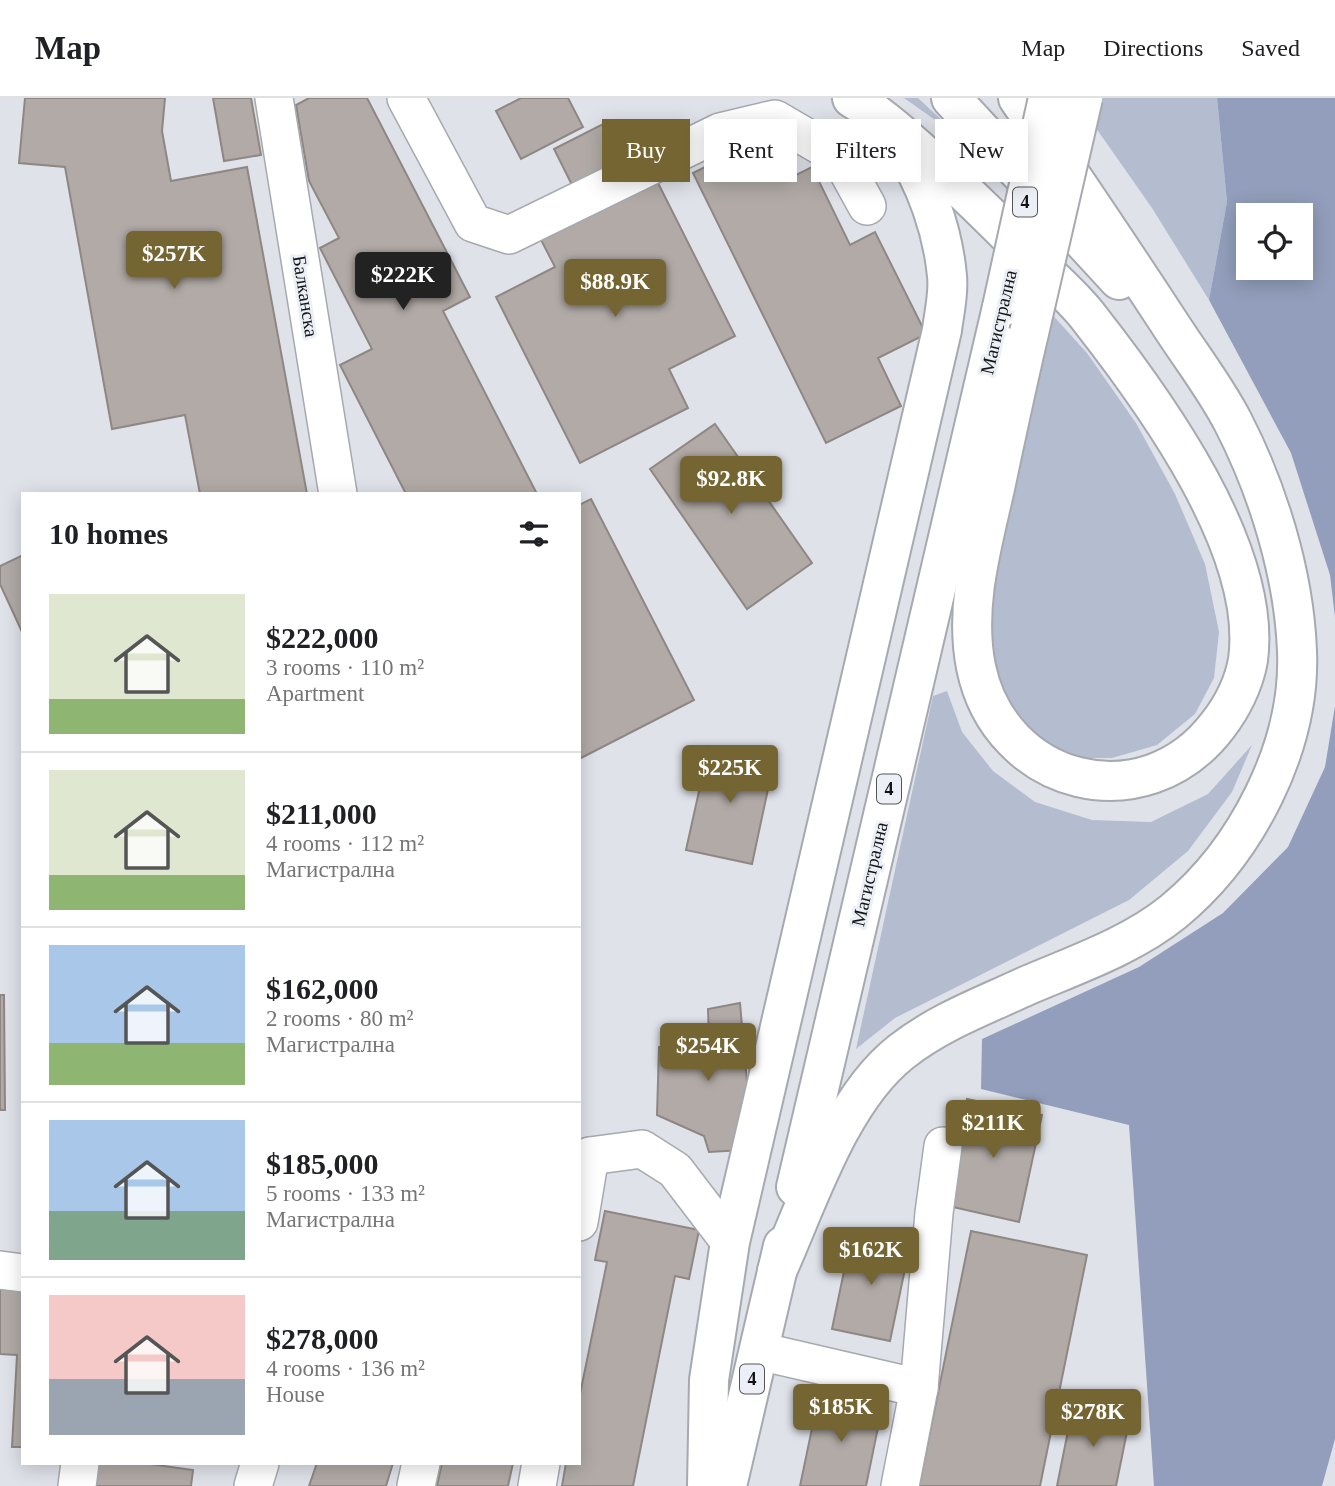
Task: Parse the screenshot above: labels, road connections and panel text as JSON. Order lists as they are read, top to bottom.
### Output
{
  "streets": {
    "main road": ["4", "Магистрална"],
    "lane": ["Балканска"]
  },
  "page": {
    "header": "Map",
    "nav": ["Map", "Directions", "Saved"],
    "chip": [
      "Buy",
      "Rent",
      "Filters",
      "New"
    ],
    "price": [
      "$257K",
      "$222K",
      "$88.9K",
      "$92.8K",
      "$225K",
      "$254K",
      "$211K",
      "$162K",
      "$185K",
      "$278K"
    ],
    "heading": "10 homes",
    "list": [
      {
        "name": "$222,000",
        "note": "3 rooms · 110 m² · Apartment"
      },
      {
        "name": "$211,000",
        "note": "4 rooms · 112 m² · Магистрална"
      },
      {
        "name": "$162,000",
        "note": "2 rooms · 80 m² · Магистрална"
      },
      {
        "name": "$185,000",
        "note": "5 rooms · 133 m² · Магистрална"
      },
      {
        "name": "$278,000",
        "note": "4 rooms · 136 m² · House"
      }
    ]
  }
}
